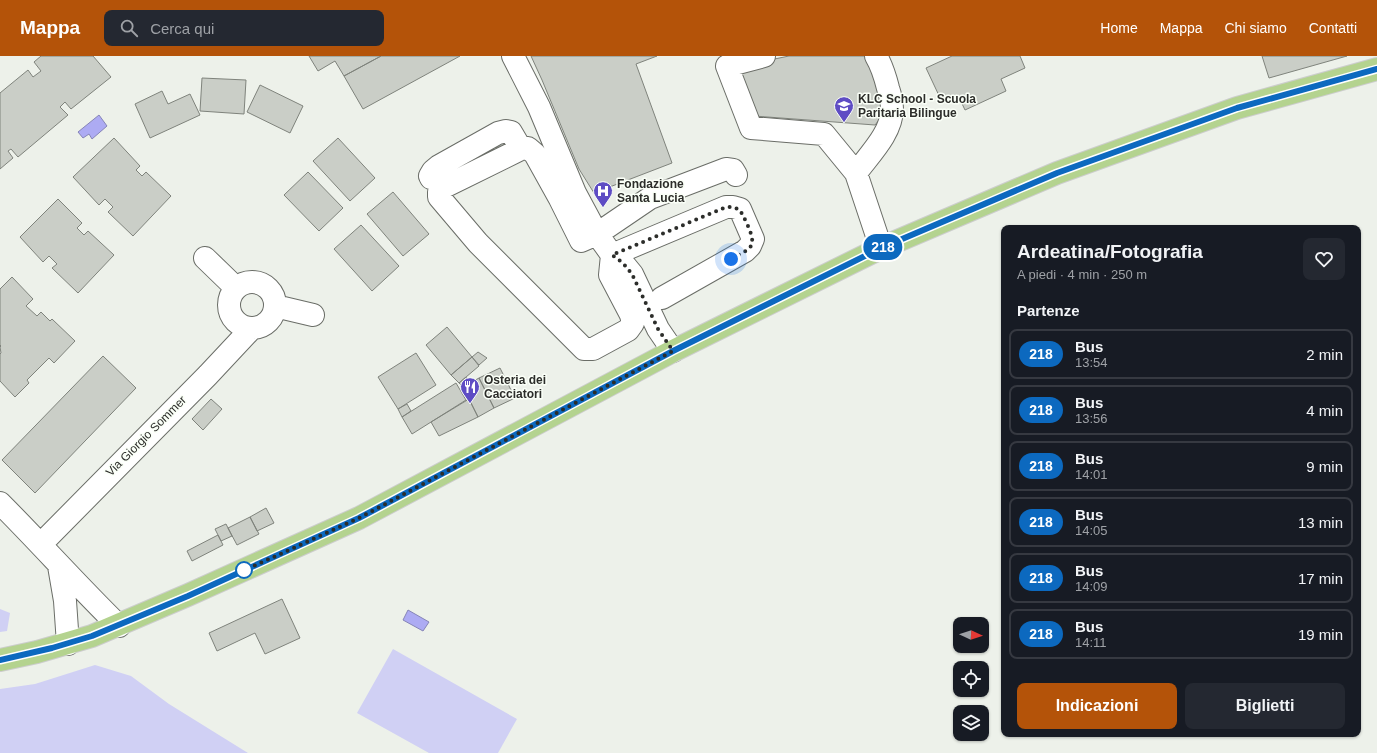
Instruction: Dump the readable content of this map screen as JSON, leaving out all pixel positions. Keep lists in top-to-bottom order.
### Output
{
  "streets": {
    "street": ["Via Giorgio Sommer"]
  },
  "places": {
    "school or university": ["KLC School - Scuola Paritaria Bilingue"],
    "hospital": ["Fondazione Santa Lucia"],
    "restaurant": ["Osteria dei Cacciatori"]
  },
  "lines": ["bus line 218"],
  "north": "right",
  "page": {
    "header": "Mappa",
    "search": "Cerca qui",
    "nav": [
      "Home",
      "Mappa",
      "Chi siamo",
      "Contatti"
    ],
    "on_map": "218",
    "heading": [
      ["Ardeatina/Fotografia", "A piedi · 4 min · 250 m"],
      "Partenze"
    ],
    "list": [
      {
        "mark": "218",
        "name": "Bus",
        "note": "13:54",
        "value": "2 min"
      },
      {
        "mark": "218",
        "name": "Bus",
        "note": "13:56",
        "value": "4 min"
      },
      {
        "mark": "218",
        "name": "Bus",
        "note": "14:01",
        "value": "9 min"
      },
      {
        "mark": "218",
        "name": "Bus",
        "note": "14:05",
        "value": "13 min"
      },
      {
        "mark": "218",
        "name": "Bus",
        "note": "14:09",
        "value": "17 min"
      },
      {
        "mark": "218",
        "name": "Bus",
        "note": "14:11",
        "value": "19 min"
      }
    ],
    "buttons": ["Indicazioni", "Biglietti"]
  }
}
